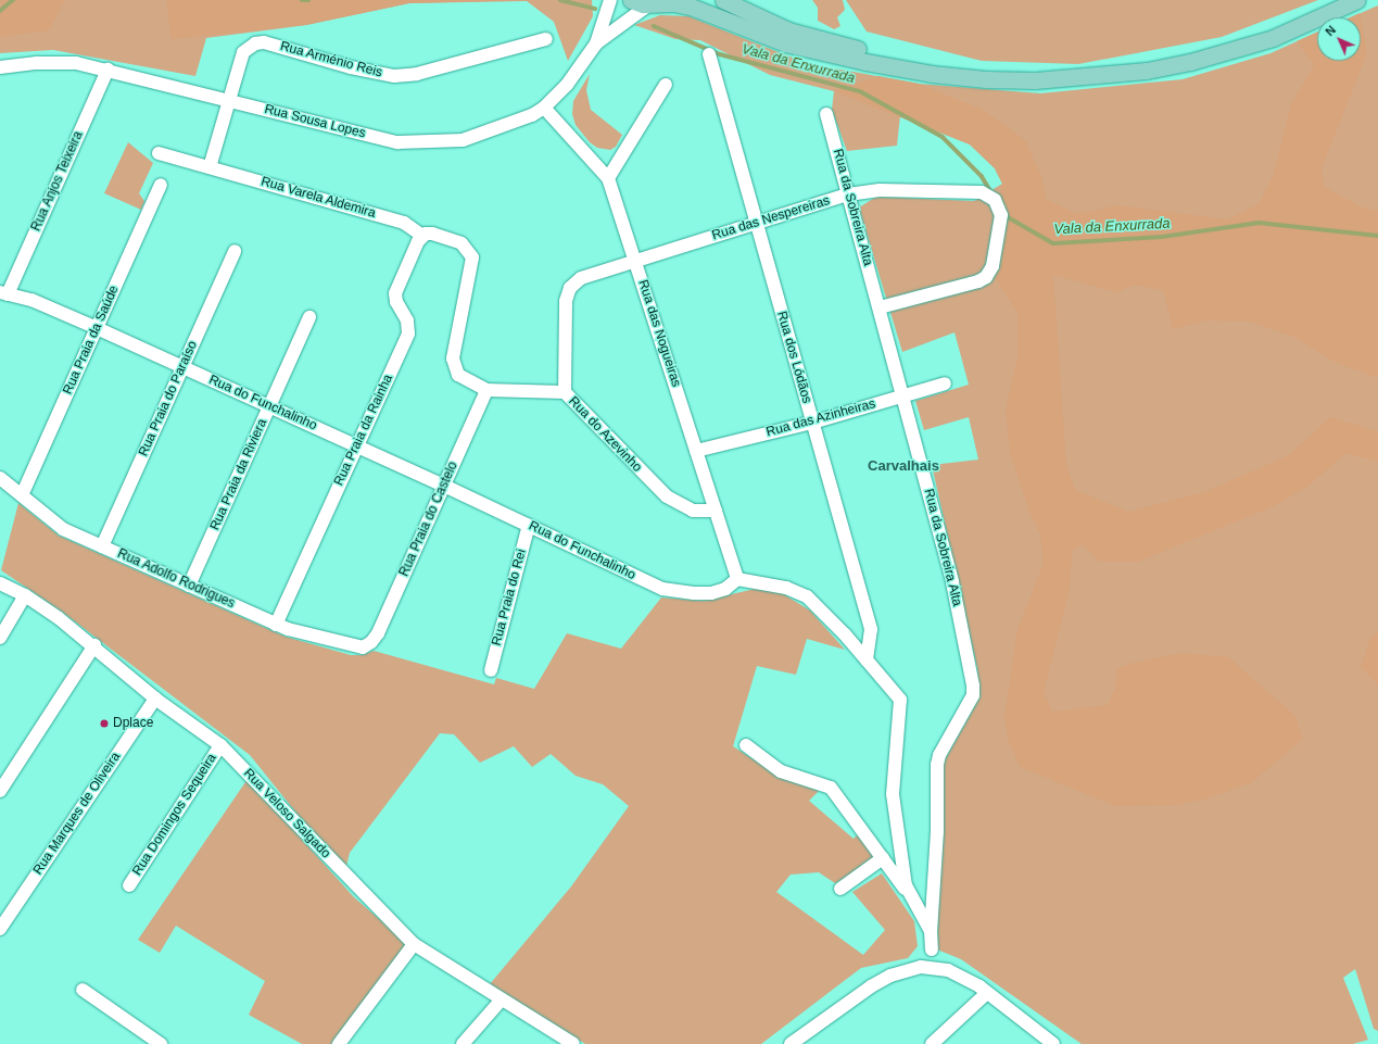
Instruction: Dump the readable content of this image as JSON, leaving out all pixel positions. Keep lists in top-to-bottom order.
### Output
{
  "streets": {
    "street": [
      "Rua Arménio Reis",
      "Rua Sousa Lopes",
      "Rua Anjos Teixeira",
      "Rua Varela Aldemira",
      "Rua da Sobreira Alta",
      "Rua das Nespereiras",
      "Rua das Nogueiras",
      "Rua Praia da Saúde",
      "Rua dos Lódãos",
      "Rua Praia do Paraíso",
      "Rua do Funchalinho",
      "Rua das Azinheiras",
      "Rua Praia da Rainha",
      "Rua do Azevinho",
      "Rua Praia da Riviera",
      "Rua Praia do Castelo",
      "Rua Adolfo Rodrigues",
      "Rua Praia do Rei",
      "Rua Marques de Oliveira",
      "Rua Veloso Salgado",
      "Rua Domingos Sequeira"
    ]
  },
  "crossings": [
    ["Rua Arménio Reis", "Rua Sousa Lopes"],
    ["Rua Sousa Lopes", "Rua Anjos Teixeira"],
    ["Rua Sousa Lopes", "Rua das Nogueiras"],
    ["Rua Anjos Teixeira", "Rua do Funchalinho"],
    ["Rua Varela Aldemira", "Rua Praia da Rainha"],
    ["Rua Varela Aldemira", "Rua do Azevinho"],
    ["Rua da Sobreira Alta", "Rua das Nespereiras"],
    ["Rua da Sobreira Alta", "Rua das Azinheiras"],
    ["Rua das Nespereiras", "Rua das Nogueiras"],
    ["Rua das Nespereiras", "Rua dos Lódãos"],
    ["Rua das Nespereiras", "Rua do Azevinho"],
    ["Rua das Nogueiras", "Rua do Funchalinho"],
    ["Rua das Nogueiras", "Rua das Azinheiras"],
    ["Rua das Nogueiras", "Rua do Azevinho"],
    ["Rua Praia da Saúde", "Rua do Funchalinho"],
    ["Rua Praia da Saúde", "Rua Adolfo Rodrigues"],
    ["Rua dos Lódãos", "Rua das Azinheiras"],
    ["Rua Praia do Paraíso", "Rua do Funchalinho"],
    ["Rua Praia do Paraíso", "Rua Adolfo Rodrigues"],
    ["Rua do Funchalinho", "Rua Praia da Rainha"],
    ["Rua do Funchalinho", "Rua Praia da Riviera"],
    ["Rua do Funchalinho", "Rua Praia do Castelo"],
    ["Rua do Funchalinho", "Rua Praia do Rei"],
    ["Rua Praia da Rainha", "Rua do Azevinho"],
    ["Rua Praia da Rainha", "Rua Adolfo Rodrigues"],
    ["Rua do Azevinho", "Rua Praia do Castelo"],
    ["Rua Praia da Riviera", "Rua Adolfo Rodrigues"],
    ["Rua Praia do Castelo", "Rua Adolfo Rodrigues"],
    ["Rua Marques de Oliveira", "Rua Veloso Salgado"],
    ["Rua Veloso Salgado", "Rua Domingos Sequeira"]
  ],
  "districts": ["Carvalhais"],
  "water": ["Vala da Enxurrada"],
  "places": ["Dplace"],
  "north": "top left"
}
